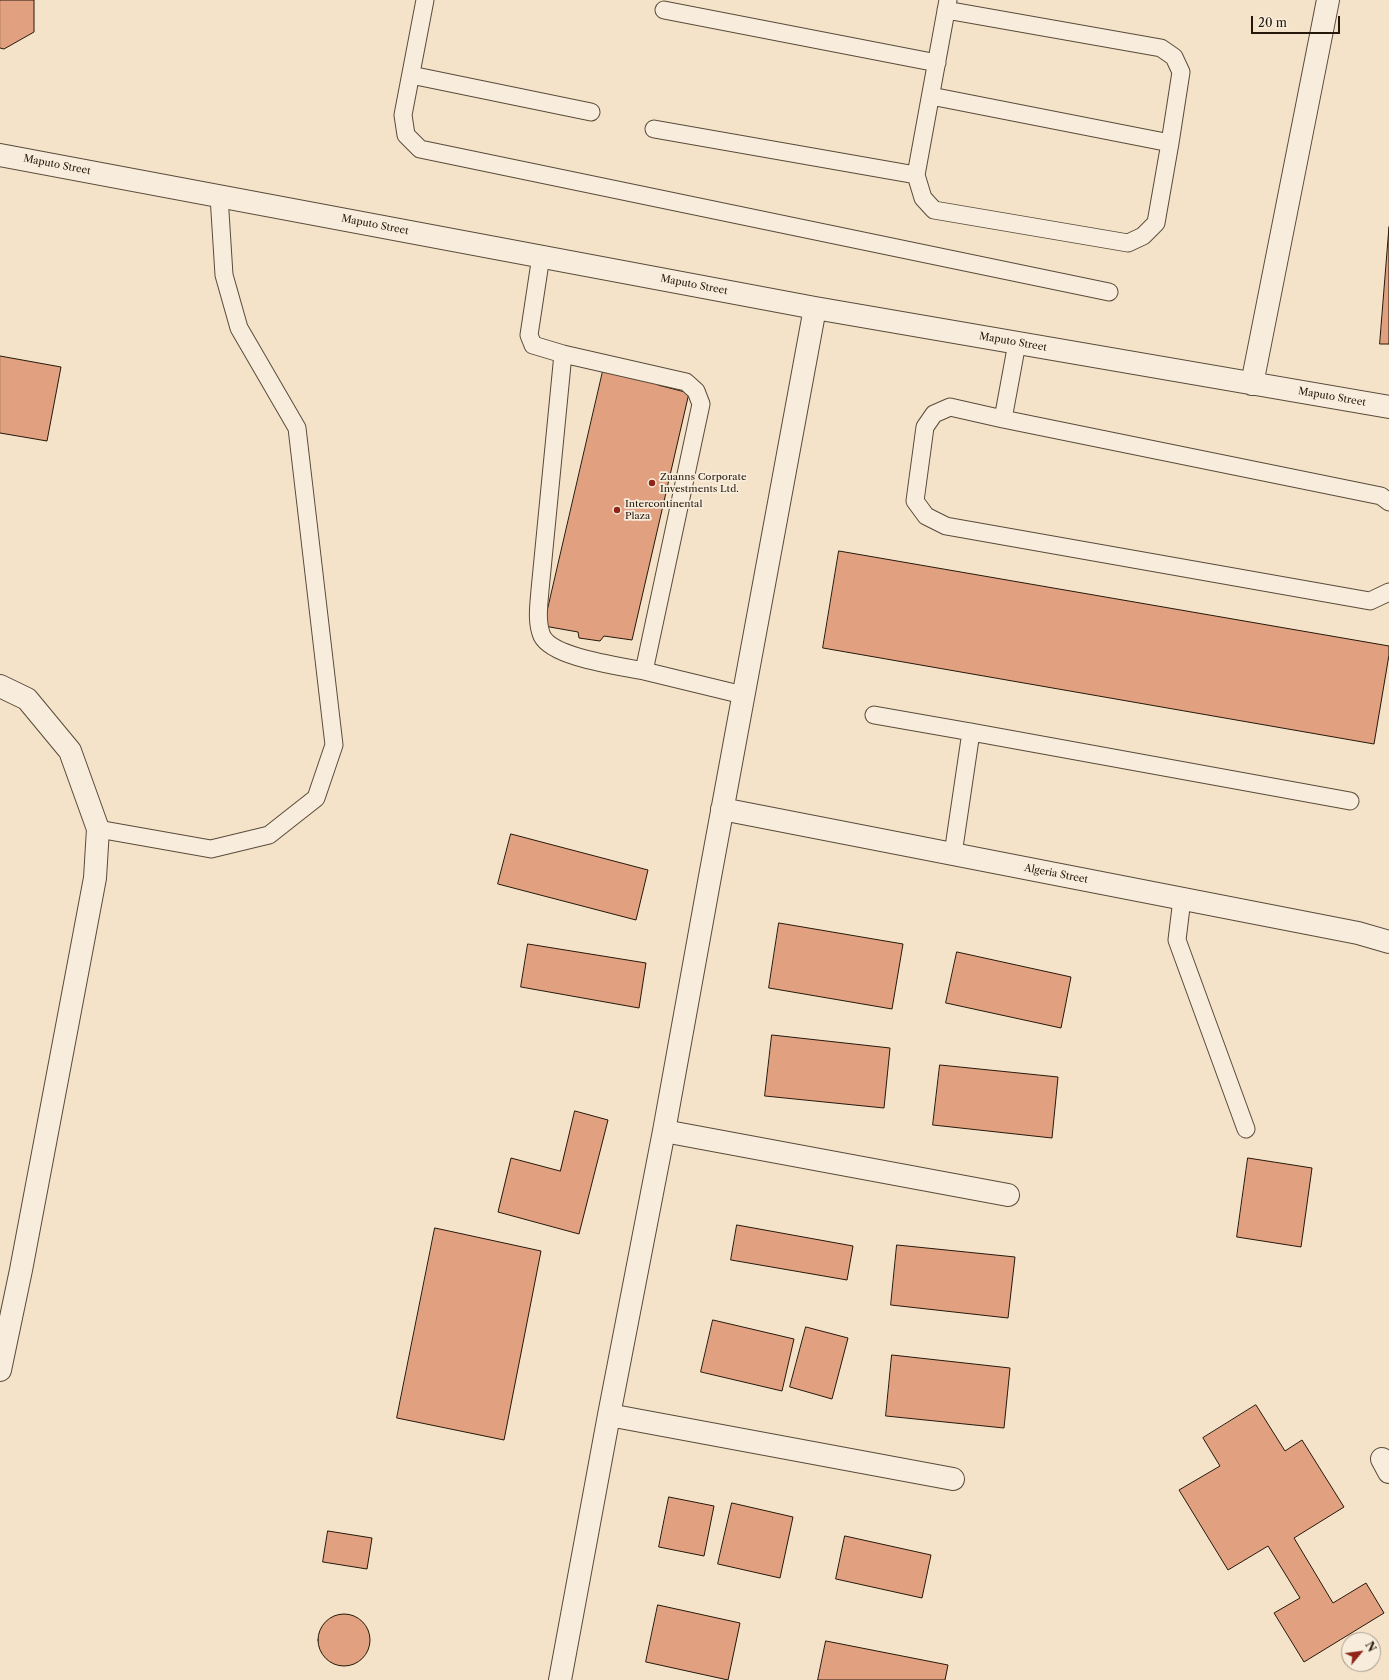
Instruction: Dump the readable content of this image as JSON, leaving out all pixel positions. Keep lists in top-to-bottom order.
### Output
{
  "streets": {
    "street": ["Maputo Street", "Algeria Street"]
  },
  "places": ["Zuanns Corporate Investments Ltd.", "Intercontinental Plaza"],
  "scale_bar": "20 m",
  "north": "top right"
}
